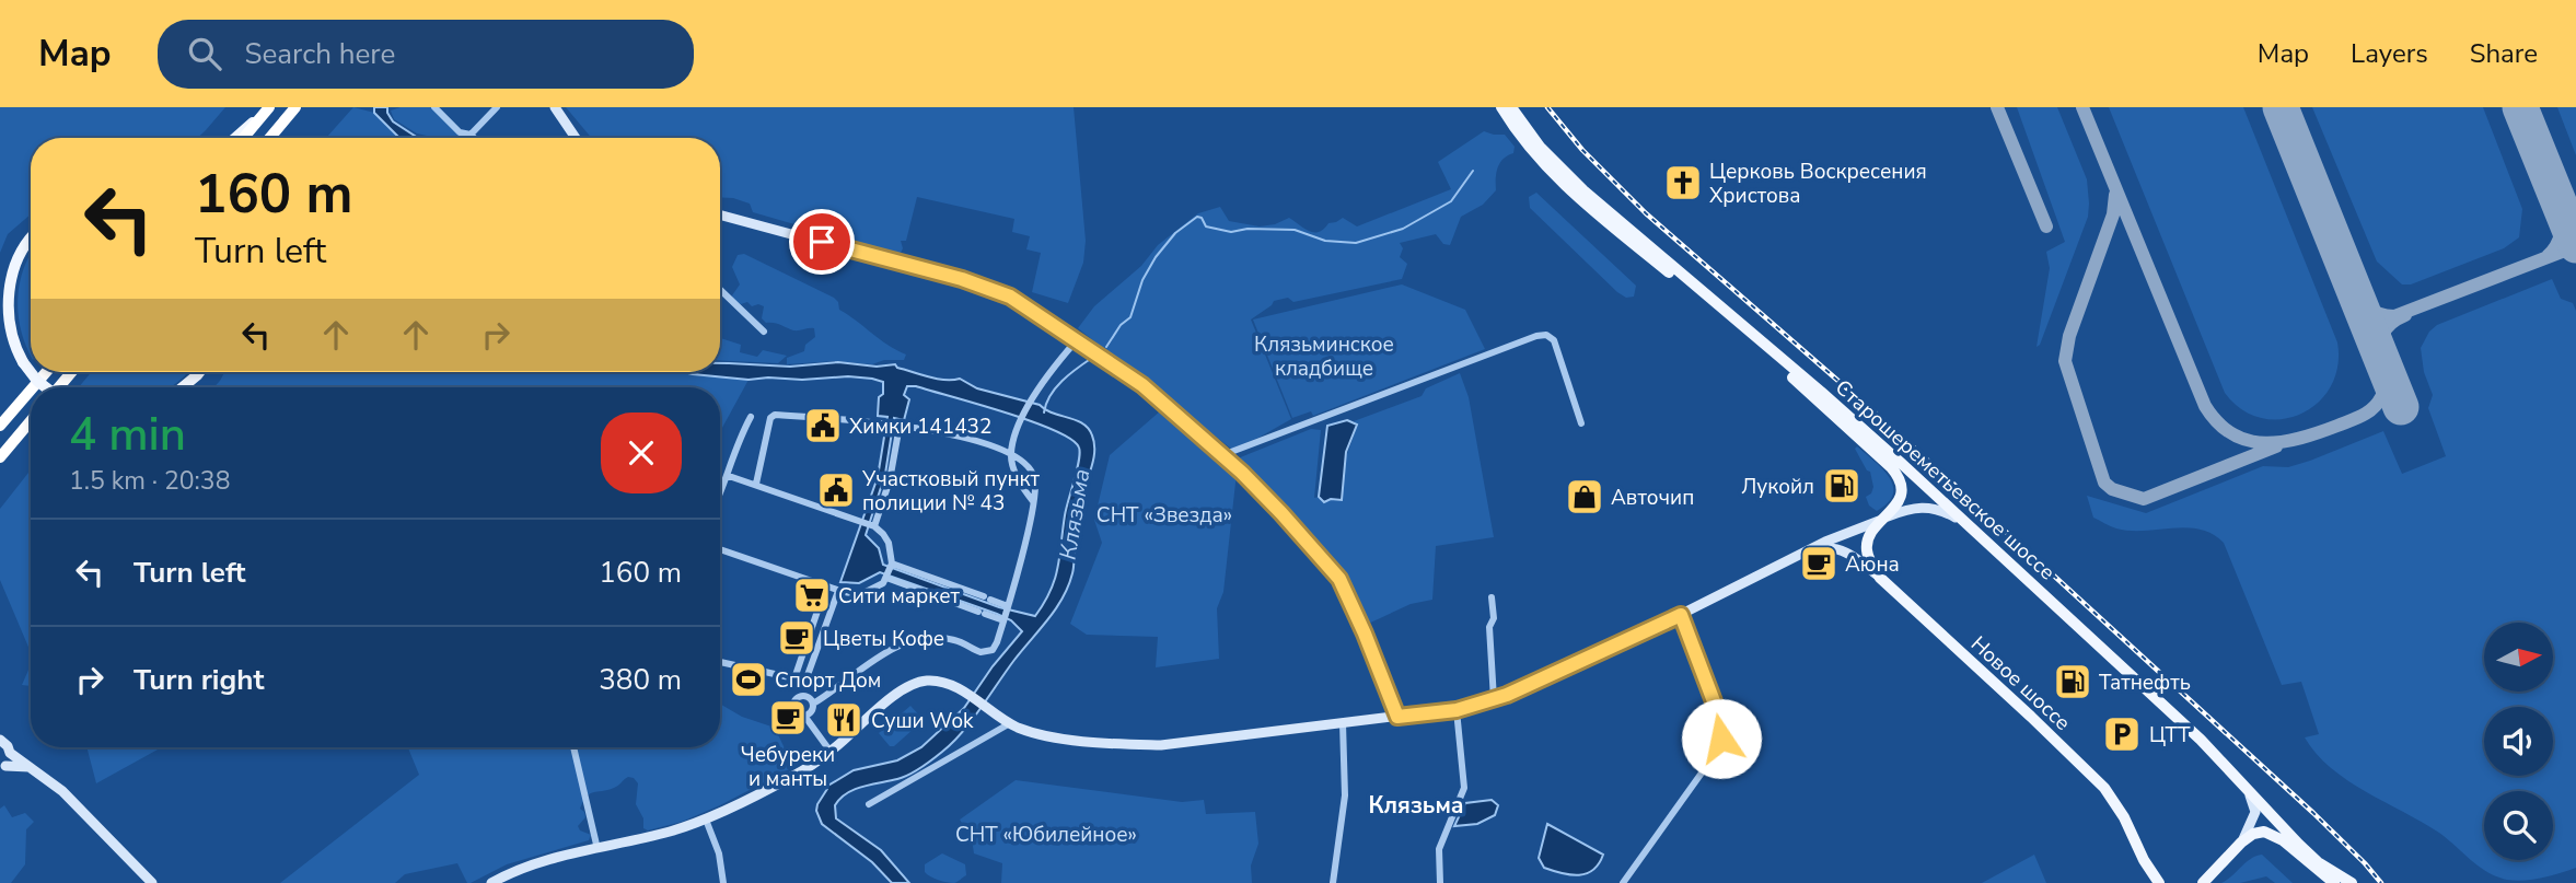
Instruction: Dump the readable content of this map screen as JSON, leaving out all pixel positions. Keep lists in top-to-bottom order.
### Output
{
  "streets": {
    "main road": ["Старошереметьевское шоссе", "Новое шоссе"]
  },
  "crossings": [
    ["Старошереметьевское шоссе", "Новое шоссе"]
  ],
  "districts": ["Клязьма"],
  "water": ["Клязьма"],
  "parks": ["Клязьминское кладбище", "СНТ «Звезда»", "СНТ «Юбилейное»"],
  "places": {
    "church": ["Церковь Воскресения Христова"],
    "public building": ["Химки 141432", "Участковый пункт полиции № 43"],
    "fuel station": ["Лукойл", "Татнефть"],
    "shop": ["Авточип"],
    "cafe": ["Аюна", "Цветы Кофе", "Чебуреки и манты"],
    "supermarket": ["Сити маркет"],
    "sports": ["Спорт Дом"],
    "restaurant": ["Суши Wok"],
    "parking": ["ЦТТ"]
  },
  "north": "right",
  "page": {
    "header": "Map",
    "search": "Search here",
    "nav": ["Map", "Layers", "Share"],
    "turn": ["160 m", "Turn left"],
    "heading": ["4 min", "1.5 km · 20:38"],
    "list": [
      {
        "name": "Turn left",
        "value": "160 m"
      },
      {
        "name": "Turn right",
        "value": "380 m"
      }
    ]
  }
}
